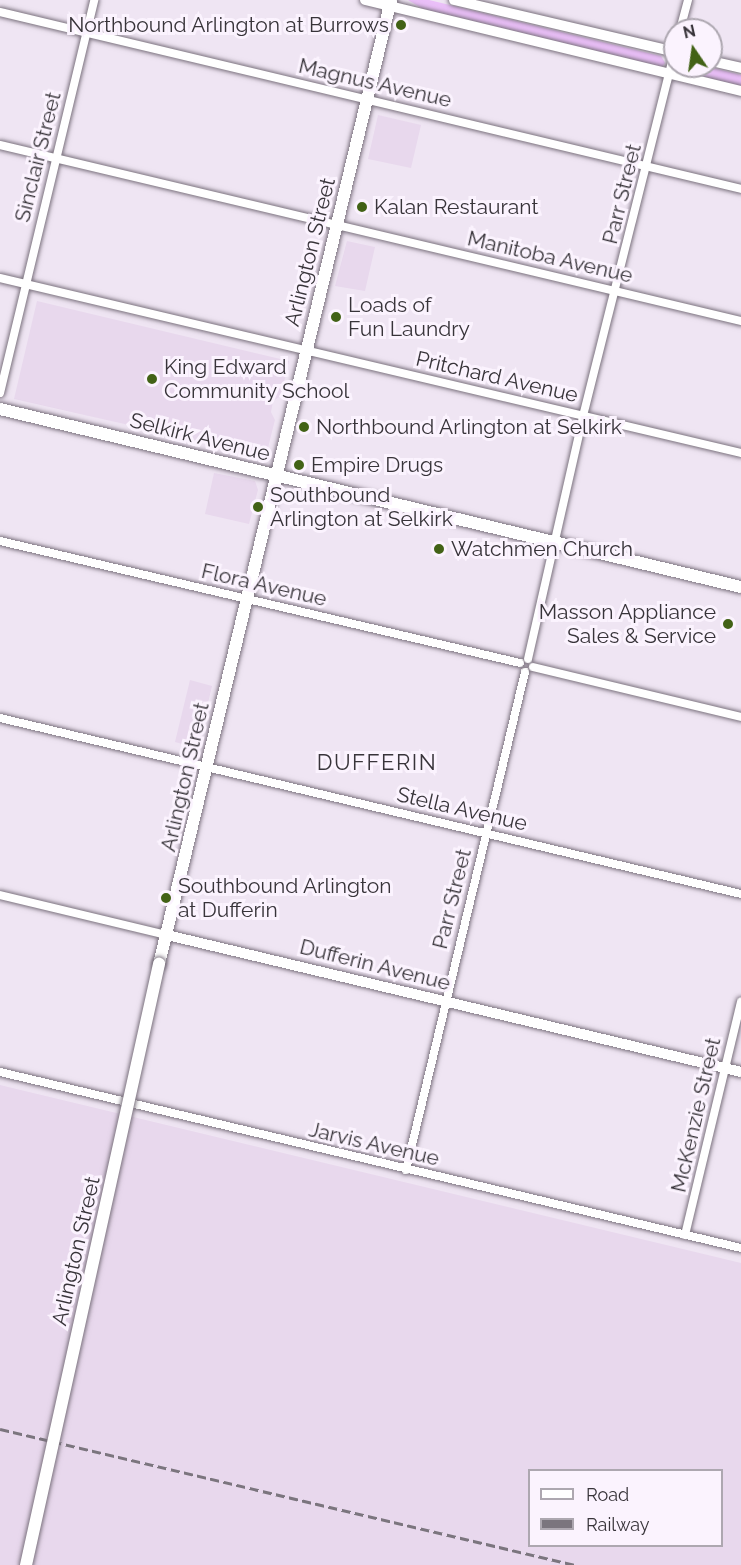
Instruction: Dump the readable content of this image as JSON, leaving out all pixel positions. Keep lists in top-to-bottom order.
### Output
{
  "streets": {
    "main road": ["Arlington Street", "Selkirk Avenue"],
    "street": [
      "Magnus Avenue",
      "Sinclair Street",
      "Parr Street",
      "Manitoba Avenue",
      "Pritchard Avenue",
      "Flora Avenue",
      "Stella Avenue",
      "Dufferin Avenue",
      "McKenzie Street",
      "Jarvis Avenue"
    ]
  },
  "crossings": [
    ["Magnus Avenue", "Sinclair Street"],
    ["Magnus Avenue", "Parr Street"],
    ["Magnus Avenue", "Arlington Street"],
    ["Sinclair Street", "Manitoba Avenue"],
    ["Sinclair Street", "Pritchard Avenue"],
    ["Parr Street", "Manitoba Avenue"],
    ["Parr Street", "Pritchard Avenue"],
    ["Parr Street", "Selkirk Avenue"],
    ["Parr Street", "Flora Avenue"],
    ["Parr Street", "Stella Avenue"],
    ["Parr Street", "Dufferin Avenue"],
    ["Parr Street", "Jarvis Avenue"],
    ["Arlington Street", "Manitoba Avenue"],
    ["Arlington Street", "Pritchard Avenue"],
    ["Arlington Street", "Selkirk Avenue"],
    ["Arlington Street", "Flora Avenue"],
    ["Arlington Street", "Stella Avenue"],
    ["Arlington Street", "Dufferin Avenue"],
    ["Dufferin Avenue", "McKenzie Street"],
    ["McKenzie Street", "Jarvis Avenue"]
  ],
  "districts": ["DUFFERIN"],
  "places": [
    "Northbound Arlington at Burrows",
    "Kalan Restaurant",
    "Loads of Fun Laundry",
    "King Edward Community School",
    "Northbound Arlington at Selkirk",
    "Empire Drugs",
    "Southbound Arlington at Selkirk",
    "Watchmen Church",
    "Masson Appliance Sales & Service",
    "Southbound Arlington at Dufferin"
  ],
  "legend": ["Road", "Railway"],
  "north": "top"
}
